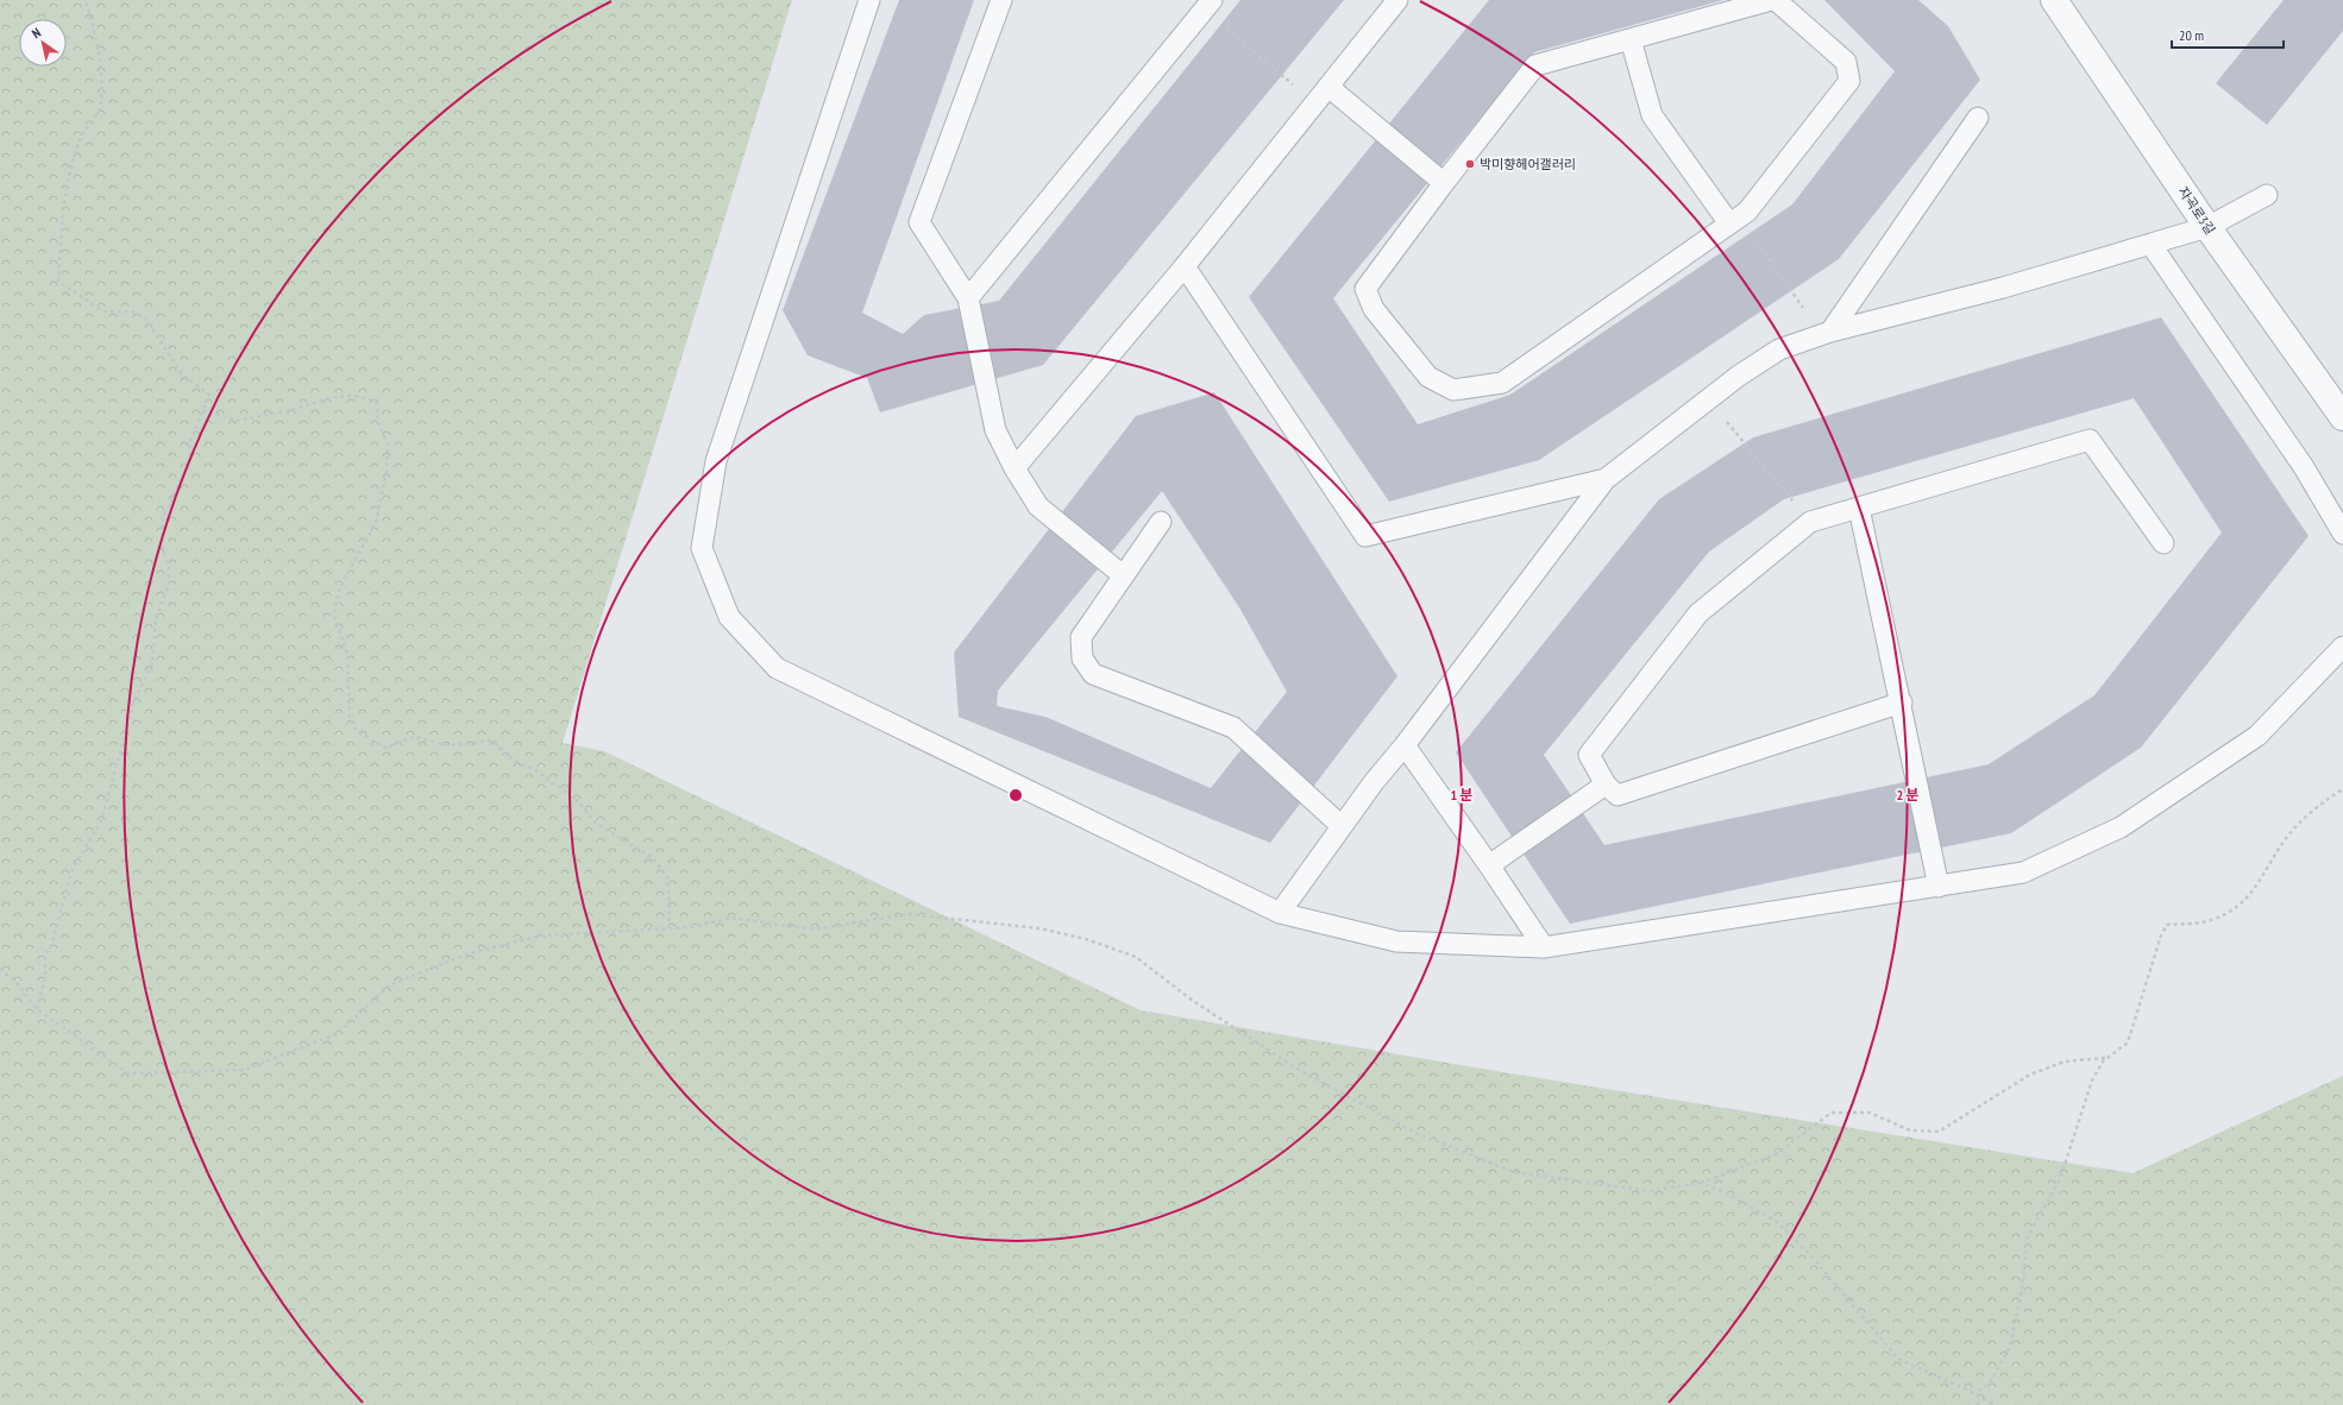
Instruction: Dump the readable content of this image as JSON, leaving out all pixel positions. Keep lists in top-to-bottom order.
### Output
{
  "streets": {
    "street": ["자곡로3길"]
  },
  "places": ["박미향헤어갤러리"],
  "scale_bar": "20 m",
  "north": "top left",
  "rings": ["1 분", "2 분"]
}
